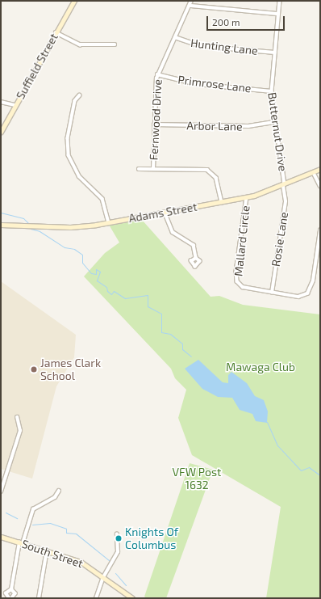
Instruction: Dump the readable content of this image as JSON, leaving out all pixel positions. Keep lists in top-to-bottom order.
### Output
{
  "streets": {
    "street": [
      "Hunting Lane",
      "Suffield Street",
      "Primrose Lane",
      "Fernwood Drive",
      "Arbor Lane",
      "Butternut Drive",
      "Adams Street",
      "Rosie Lane",
      "Mallard Circle",
      "South Street"
    ]
  },
  "crossings": [
    ["Hunting Lane", "Fernwood Drive"],
    ["Hunting Lane", "Butternut Drive"],
    ["Primrose Lane", "Fernwood Drive"],
    ["Primrose Lane", "Butternut Drive"],
    ["Fernwood Drive", "Arbor Lane"],
    ["Arbor Lane", "Butternut Drive"],
    ["Butternut Drive", "Adams Street"],
    ["Butternut Drive", "Rosie Lane"],
    ["Adams Street", "Rosie Lane"],
    ["Adams Street", "Mallard Circle"],
    ["Rosie Lane", "Mallard Circle"]
  ],
  "parks": ["Mawaga Club", "VFW Post 1632"],
  "places": ["James Clark School", "Knights Of Columbus"],
  "scale_bar": "200 m"
}
